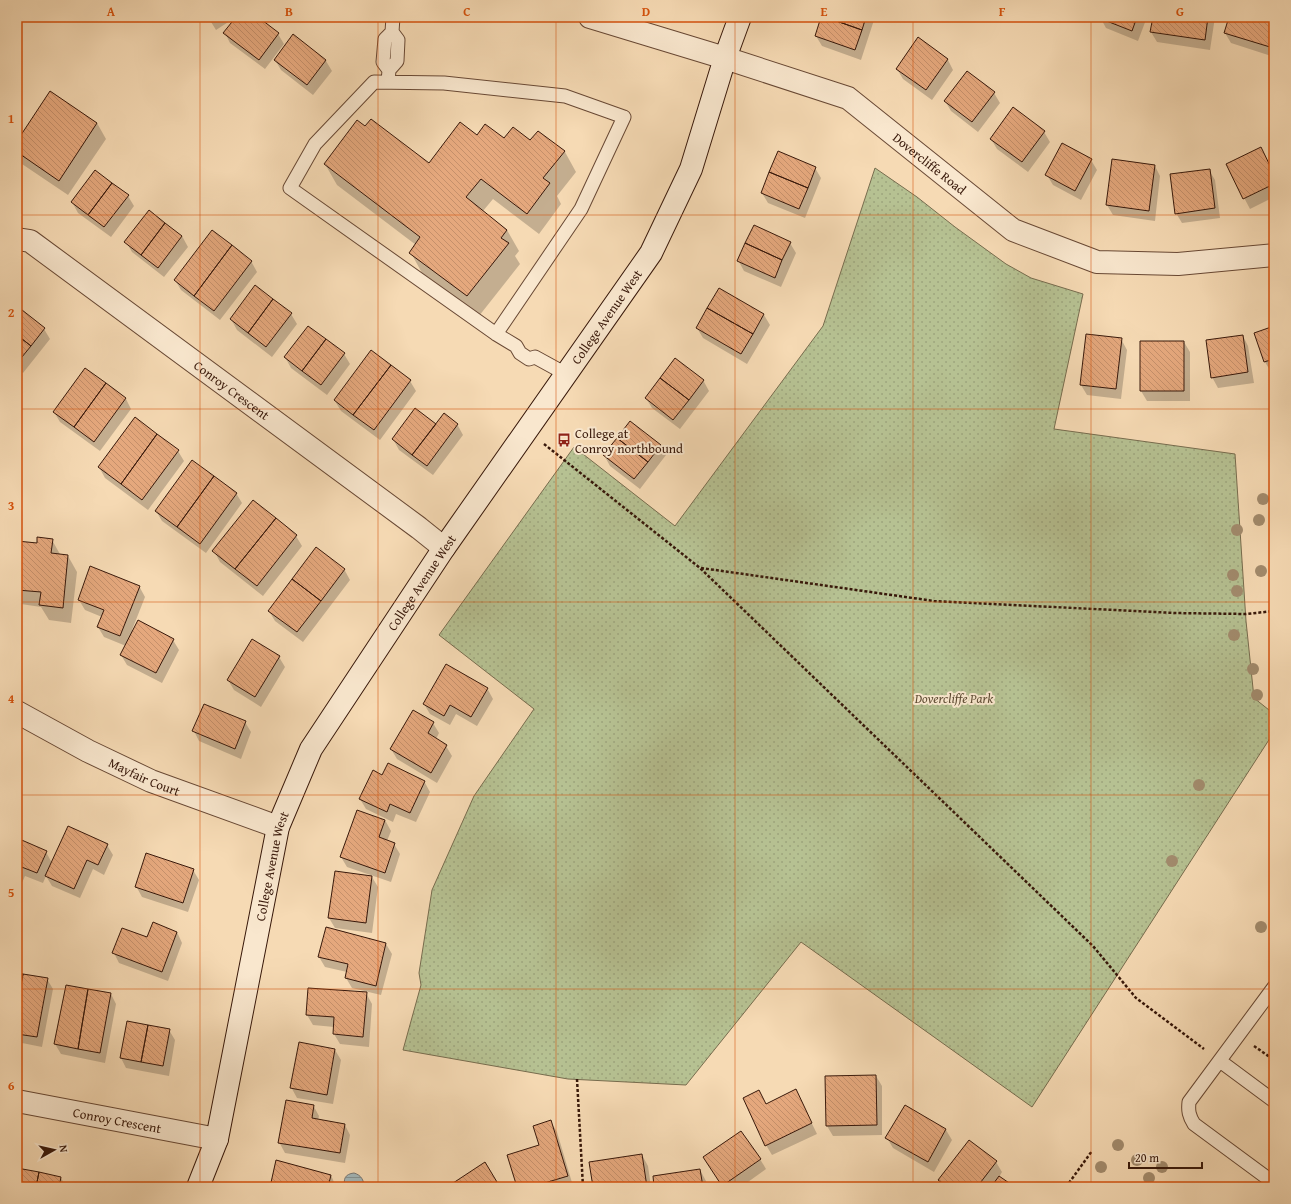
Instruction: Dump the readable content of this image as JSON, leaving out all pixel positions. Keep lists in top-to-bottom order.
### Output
{
  "streets": {
    "street": [
      "Dovercliffe Road",
      "College Avenue West",
      "Conroy Crescent",
      "Mayfair Court"
    ]
  },
  "crossings": [
    ["Dovercliffe Road", "College Avenue West"],
    ["College Avenue West", "Conroy Crescent"],
    ["College Avenue West", "Mayfair Court"]
  ],
  "parks": ["Dovercliffe Park"],
  "places": {
    "bus stop": ["College at Conroy northbound"]
  },
  "scale_bar": "20 m",
  "north": "right",
  "grid": {
    "columns": [
      "A",
      "B",
      "C",
      "D",
      "E",
      "F",
      "G"
    ],
    "rows": [
      "1",
      "2",
      "3",
      "4",
      "5",
      "6"
    ]
  }
}
